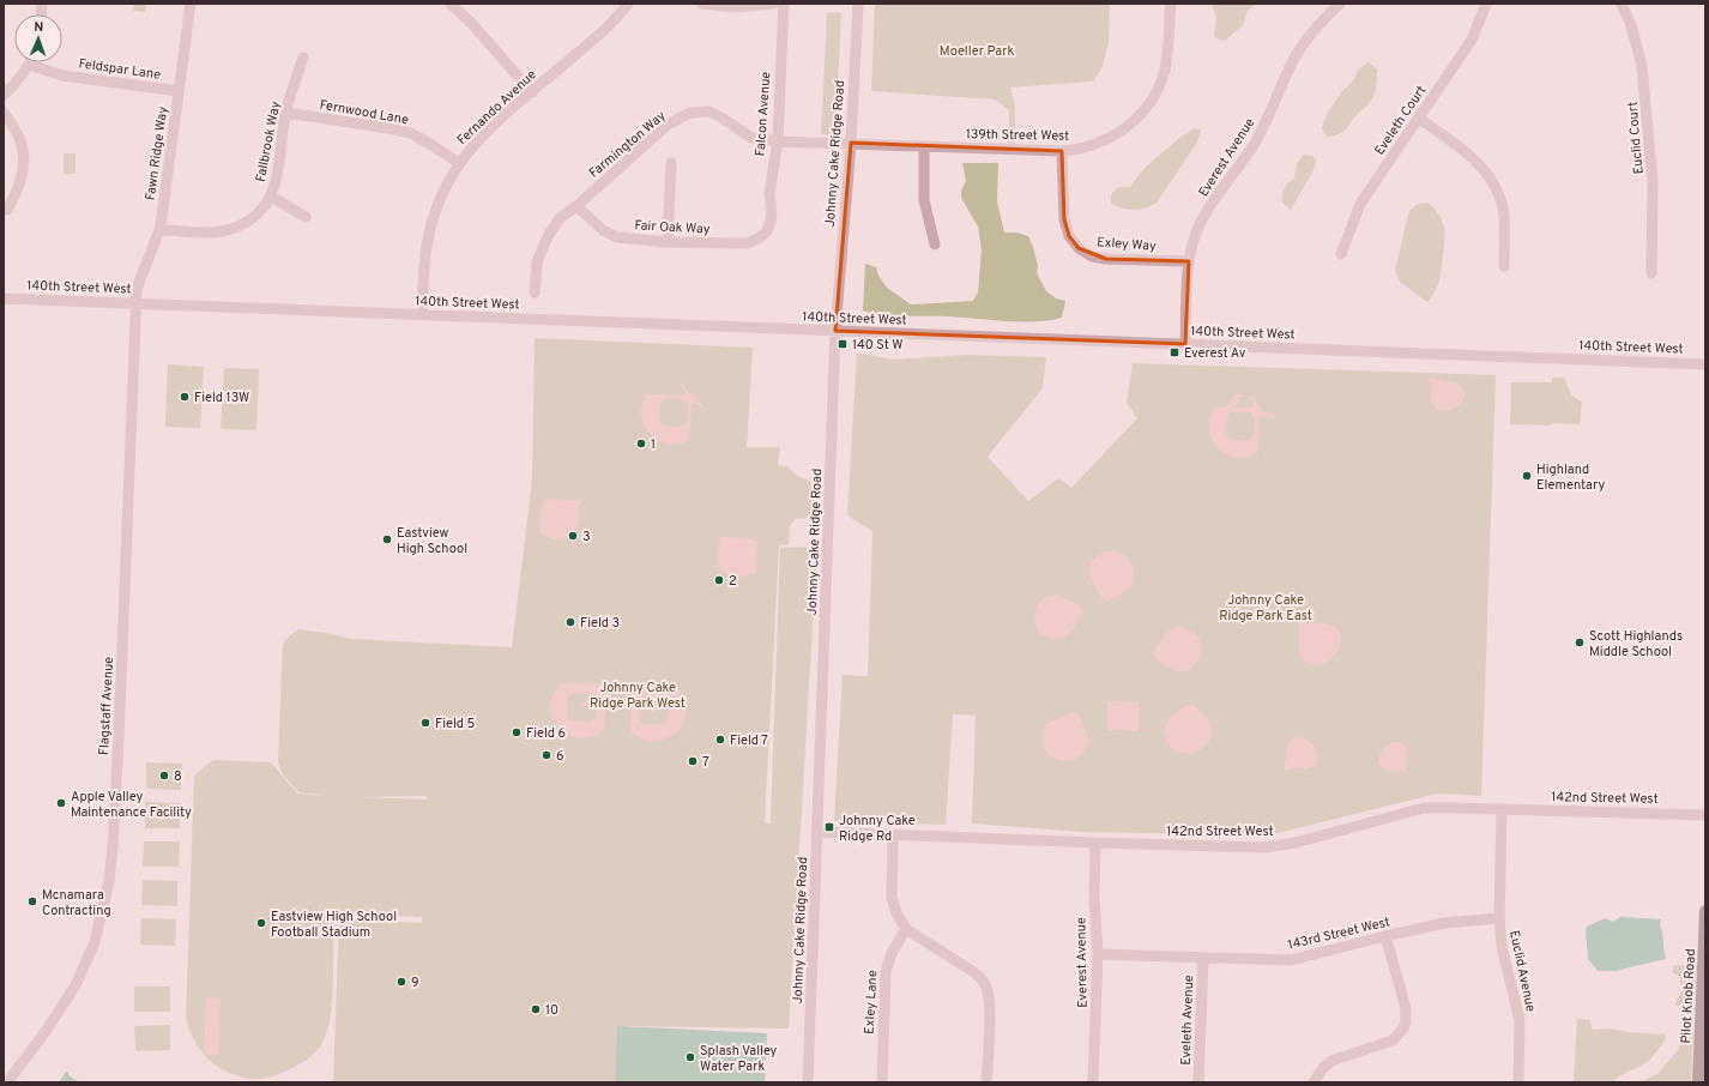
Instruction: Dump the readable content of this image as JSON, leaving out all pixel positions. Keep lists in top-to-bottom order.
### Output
{
  "streets": {
    "main road": ["Pilot Knob Road"],
    "street": [
      "Feldspar Lane",
      "Fernando Avenue",
      "Fernwood Lane",
      "Falcon Avenue",
      "Eveleth Court",
      "139th Street West",
      "Euclid Court",
      "Fallbrook Way",
      "Farmington Way",
      "Fawn Ridge Way",
      "Johnny Cake Ridge Road",
      "Everest Avenue",
      "Fair Oak Way",
      "Exley Way",
      "140th Street West",
      "Flagstaff Avenue",
      "142nd Street West",
      "143rd Street West",
      "Euclid Avenue",
      "Exley Lane",
      "Eveleth Avenue"
    ]
  },
  "crossings": [
    ["Feldspar Lane", "Fawn Ridge Way"],
    ["Fernando Avenue", "Fernwood Lane"],
    ["Fernando Avenue", "140th Street West"],
    ["Fernwood Lane", "Fallbrook Way"],
    ["Falcon Avenue", "Farmington Way"],
    ["Falcon Avenue", "Fair Oak Way"],
    ["139th Street West", "Farmington Way"],
    ["139th Street West", "Johnny Cake Ridge Road"],
    ["139th Street West", "Exley Way"],
    ["Fallbrook Way", "Fawn Ridge Way"],
    ["Farmington Way", "Johnny Cake Ridge Road"],
    ["Farmington Way", "Fair Oak Way"],
    ["Fawn Ridge Way", "140th Street West"],
    ["Fawn Ridge Way", "Flagstaff Avenue"],
    ["Johnny Cake Ridge Road", "140th Street West"],
    ["Johnny Cake Ridge Road", "142nd Street West"],
    ["Everest Avenue", "Exley Way"],
    ["Everest Avenue", "140th Street West"],
    ["Everest Avenue", "142nd Street West"],
    ["Everest Avenue", "143rd Street West"],
    ["140th Street West", "Flagstaff Avenue"],
    ["142nd Street West", "Euclid Avenue"],
    ["143rd Street West", "Euclid Avenue"],
    ["143rd Street West", "Eveleth Avenue"]
  ],
  "parks": ["Moeller Park", "Johnny Cake Ridge Park East", "Johnny Cake Ridge Park West"],
  "places": {
    "transit": ["140 St W", "Everest Av", "Johnny Cake Ridge Rd"],
    "other": [
      "Field 13W",
      "1",
      "Highland Elementary",
      "3",
      "Eastview High School",
      "2",
      "Field 3",
      "Scott Highlands Middle School",
      "Field 5",
      "Field 6",
      "Field 7",
      "6",
      "7",
      "8",
      "Apple Valley Maintenance Facility",
      "Mcnamara Contracting",
      "Eastview High School Football Stadium",
      "9",
      "10",
      "Splash Valley Water Park"
    ]
  },
  "north": "top"
}
